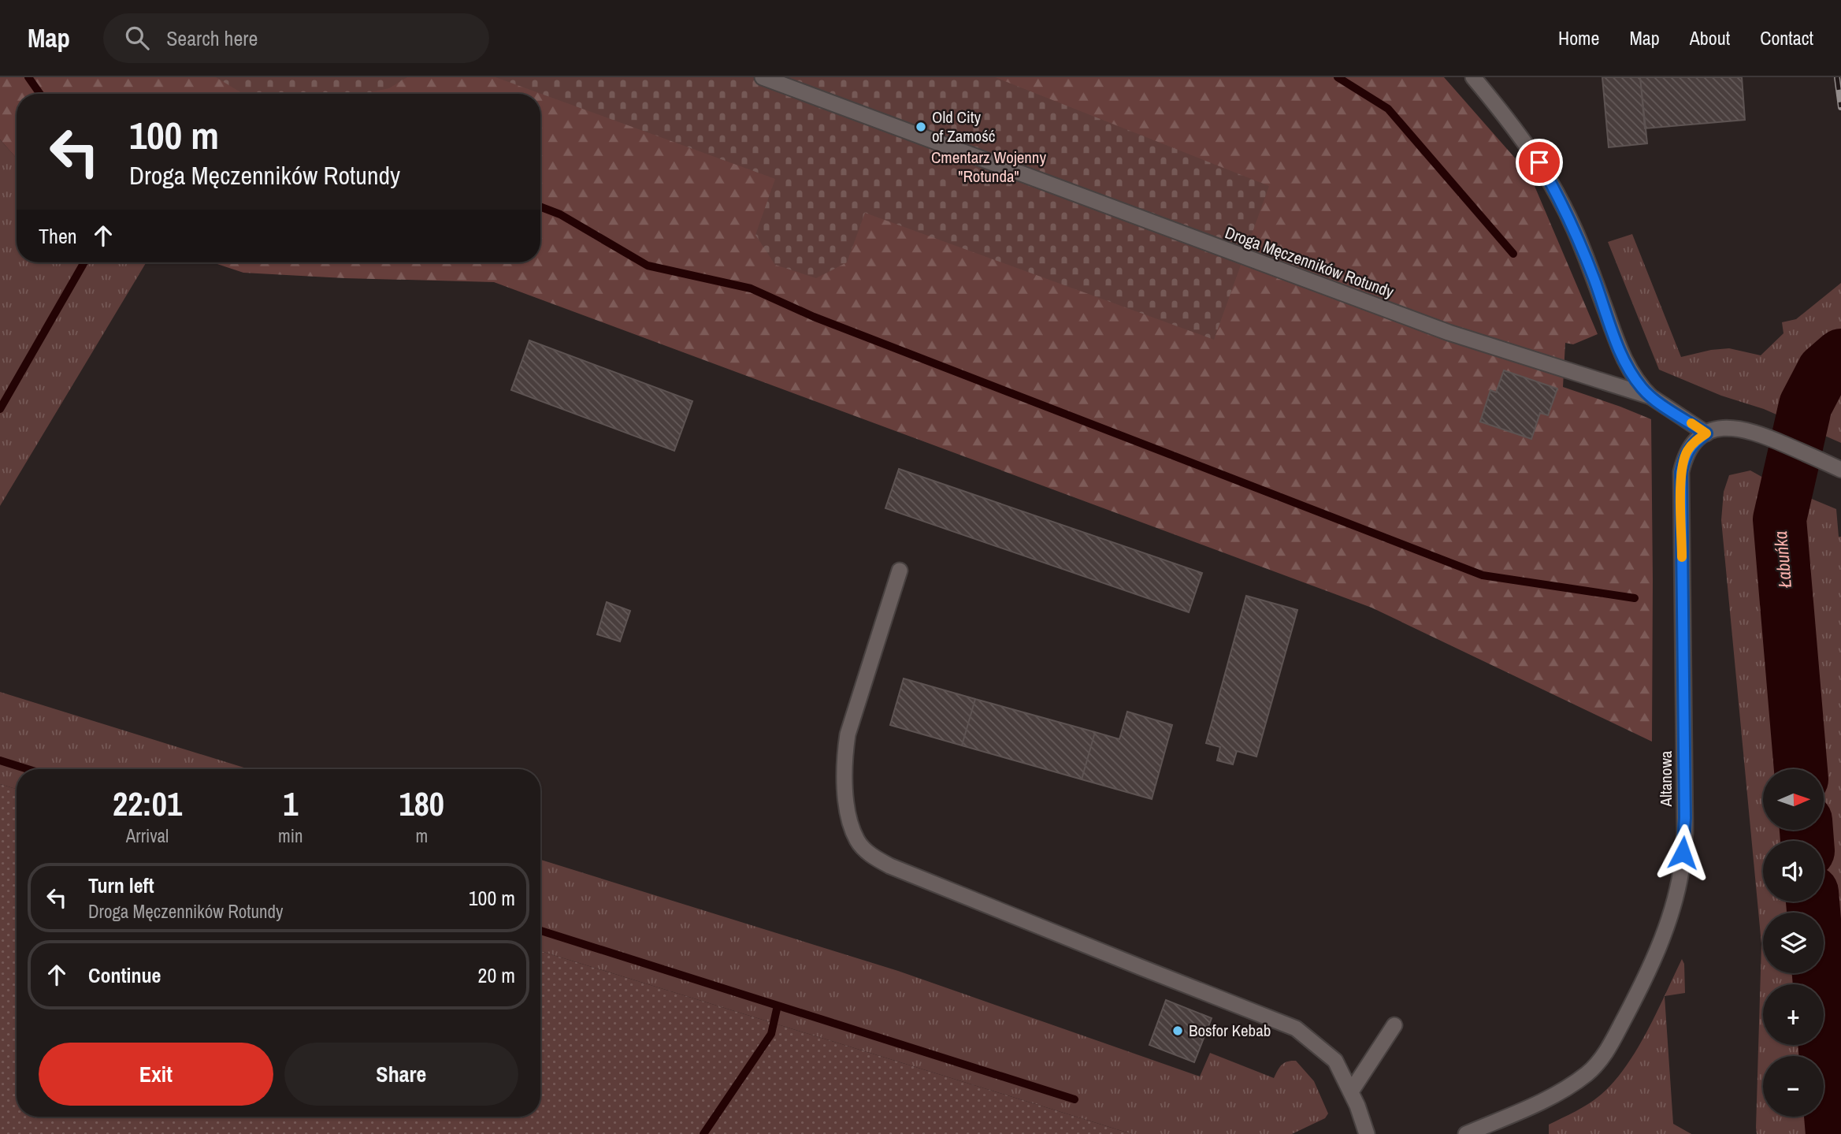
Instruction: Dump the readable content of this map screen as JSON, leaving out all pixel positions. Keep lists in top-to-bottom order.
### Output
{
  "streets": {
    "street": ["Droga Męczenników Rotundy", "Altanowa"]
  },
  "crossings": [
    ["Droga Męczenników Rotundy", "Altanowa"]
  ],
  "water": ["Łabuńka"],
  "parks": ["Cmentarz Wojenny \"Rotunda\""],
  "places": ["Old City of Zamość", "Bosfor Kebab"],
  "north": "right",
  "page": {
    "header": "Map",
    "search": "Search here",
    "nav": [
      "Home",
      "Map",
      "About",
      "Contact"
    ],
    "turn": ["100 m", "Droga Męczenników Rotundy"],
    "then": "Then",
    "map_buttons": ["+", "−"],
    "eta": [
      "22:01",
      "Arrival",
      "1",
      "min",
      "180",
      "m"
    ],
    "list": [
      {
        "name": "Turn left",
        "note": "Droga Męczenników Rotundy",
        "value": "100 m"
      },
      {
        "name": "Continue",
        "value": "20 m"
      }
    ],
    "buttons": ["Exit", "Share"]
  }
}
